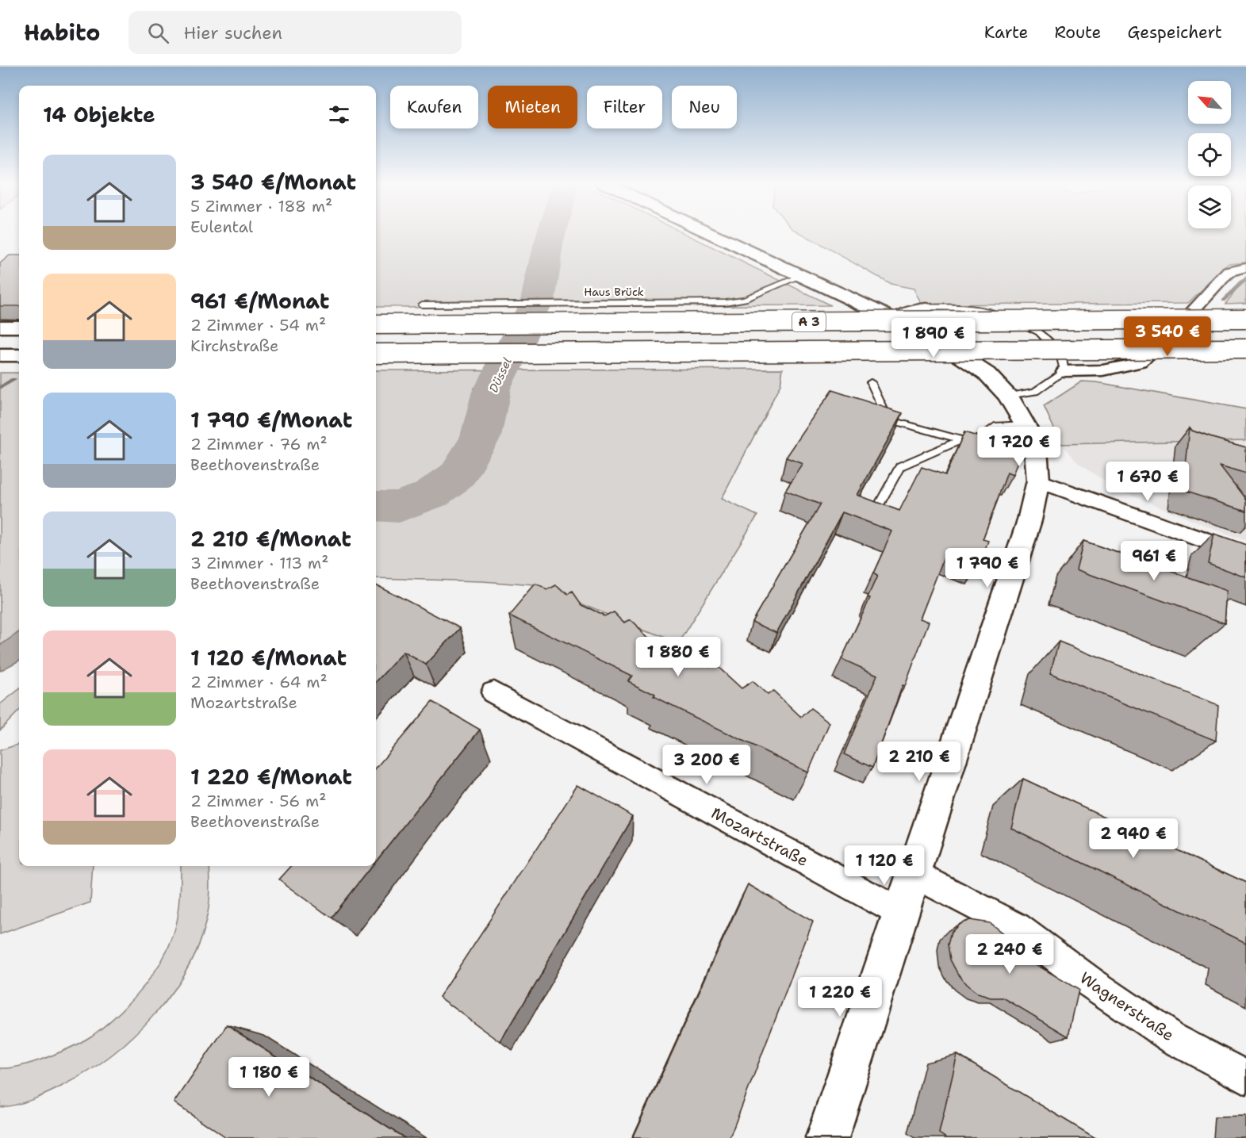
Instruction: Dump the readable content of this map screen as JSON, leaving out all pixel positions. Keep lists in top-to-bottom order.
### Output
{
  "streets": {
    "main road": ["A 3"],
    "street": ["Mozartstraße", "Wagnerstraße"],
    "lane": ["Haus Brück"]
  },
  "water": ["Düssel"],
  "north": "top left",
  "page": {
    "header": "Habito",
    "search": "Hier suchen",
    "nav": ["Karte", "Route", "Gespeichert"],
    "chip": [
      "Kaufen",
      "Mieten",
      "Filter",
      "Neu"
    ],
    "heading": "14 Objekte",
    "list": [
      {
        "name": "3 540 €/Monat",
        "note": "5 Zimmer · 188 m² · Eulental"
      },
      {
        "name": "961 €/Monat",
        "note": "2 Zimmer · 54 m² · Kirchstraße"
      },
      {
        "name": "1 790 €/Monat",
        "note": "2 Zimmer · 76 m² · Beethovenstraße"
      },
      {
        "name": "2 210 €/Monat",
        "note": "3 Zimmer · 113 m² · Beethovenstraße"
      },
      {
        "name": "1 120 €/Monat",
        "note": "2 Zimmer · 64 m² · Mozartstraße"
      },
      {
        "name": "1 220 €/Monat",
        "note": "2 Zimmer · 56 m² · Beethovenstraße"
      }
    ],
    "price": [
      "3 540 €",
      "1 890 €",
      "1 720 €",
      "1 670 €",
      "961 €",
      "1 790 €",
      "1 880 €",
      "2 210 €",
      "3 200 €",
      "2 940 €",
      "1 120 €",
      "2 240 €",
      "1 220 €",
      "1 180 €"
    ]
  }
}
